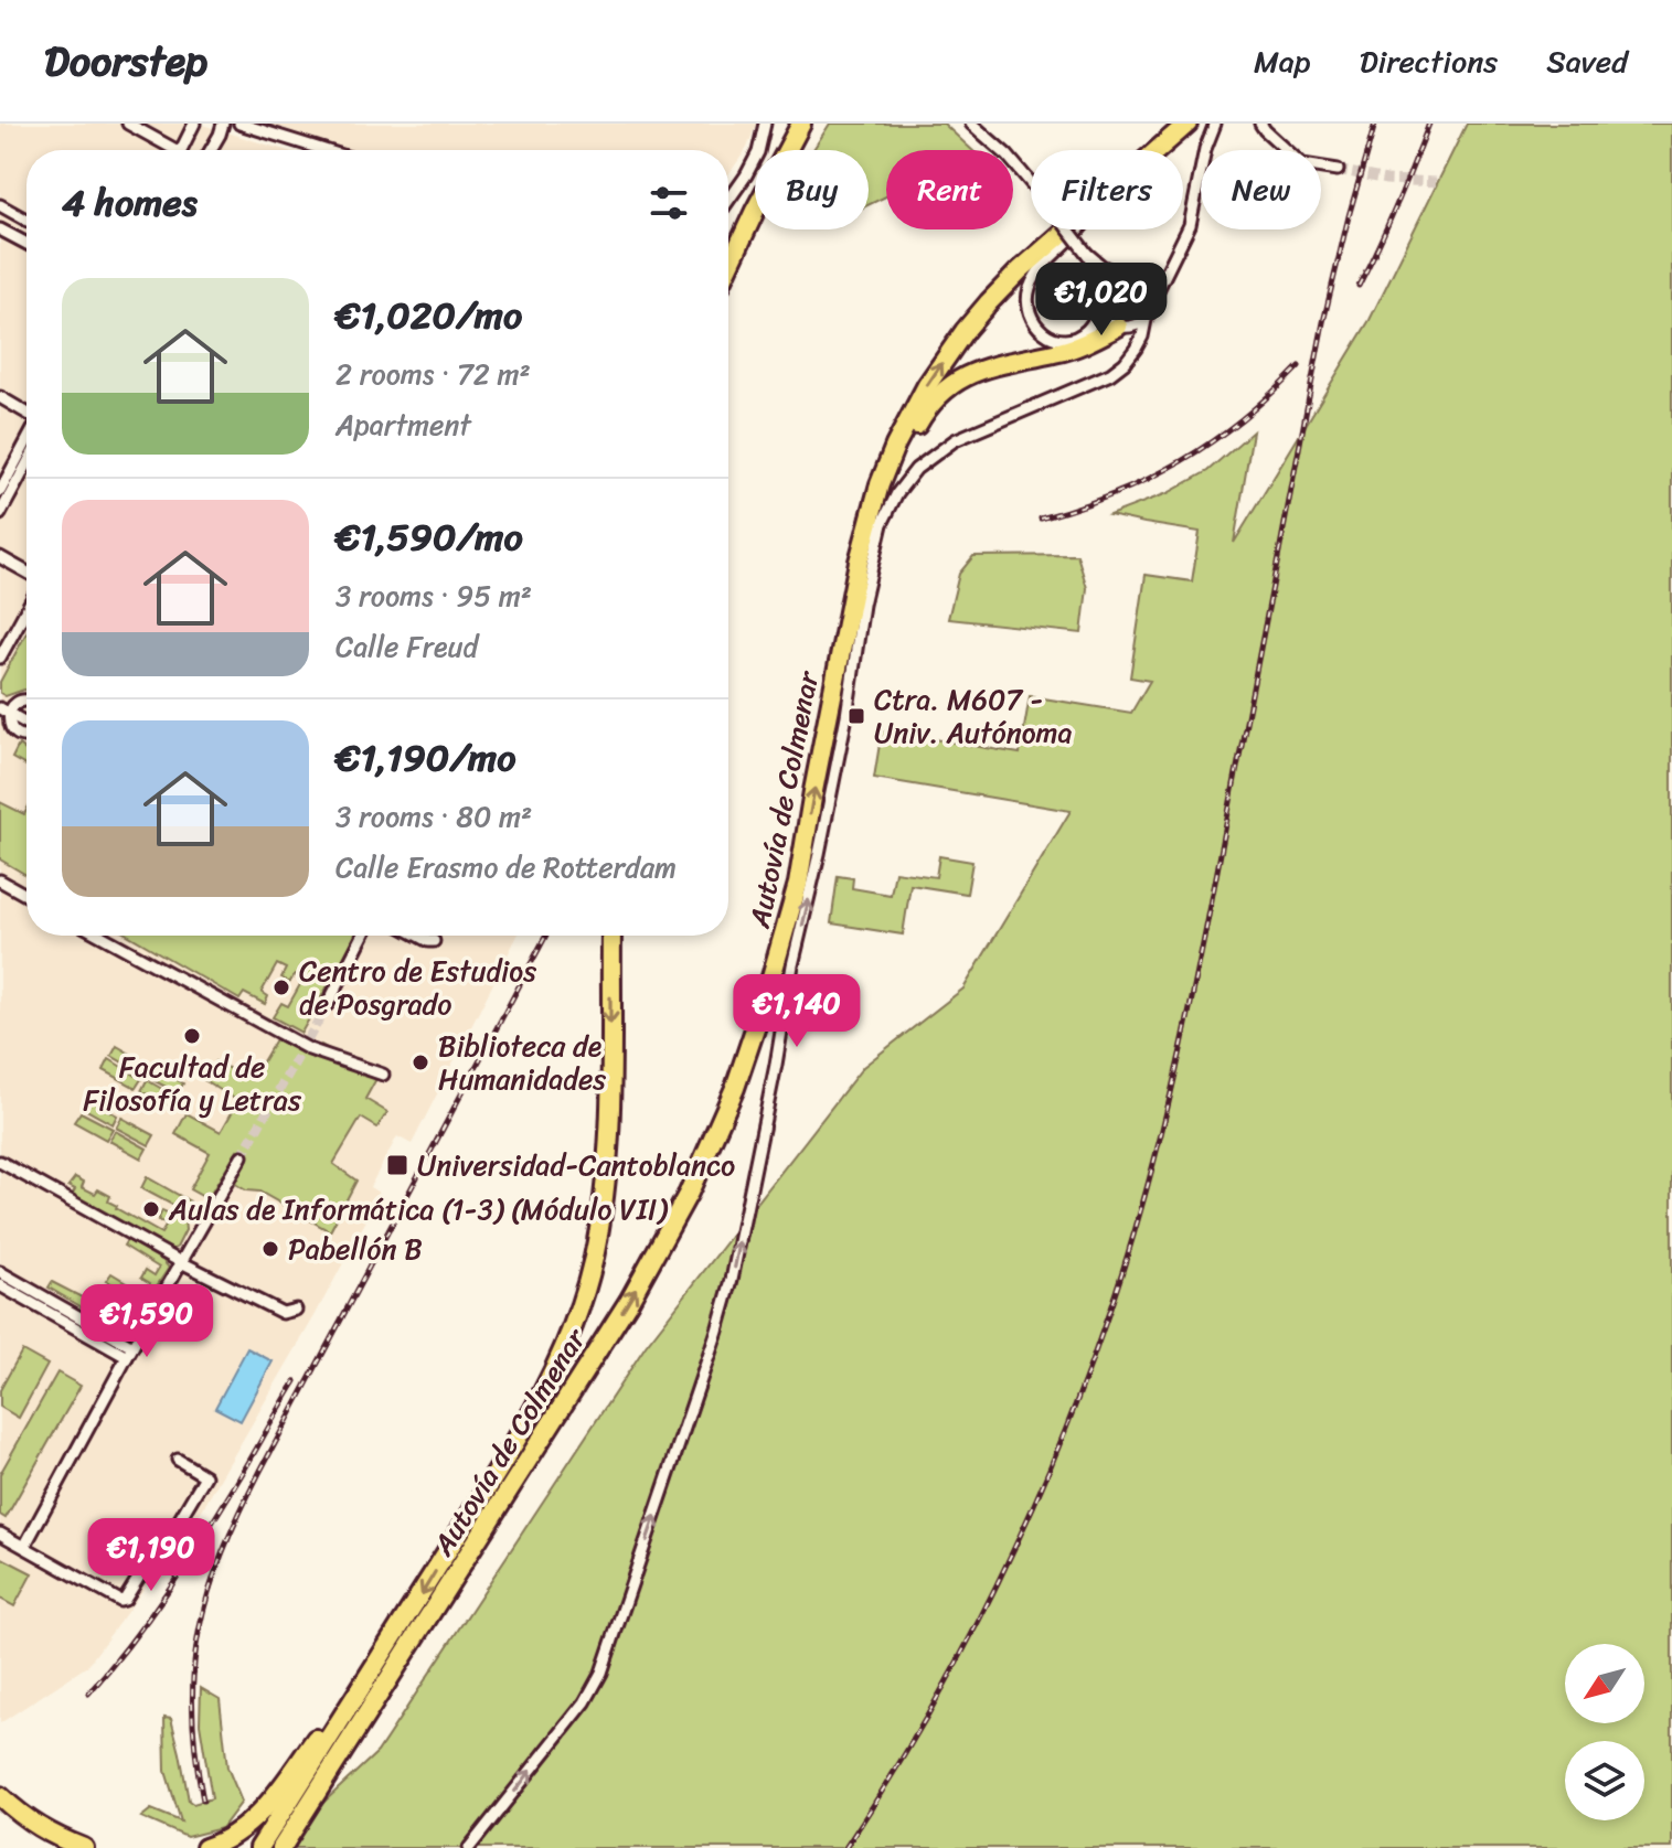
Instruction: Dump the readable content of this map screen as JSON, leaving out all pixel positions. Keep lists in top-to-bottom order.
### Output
{
  "streets": {
    "highway": ["Autovía de Colmenar"]
  },
  "places": {
    "transit": ["Ctra. M607 - Univ. Autónoma", "Universidad-Cantoblanco"],
    "other": [
      "Centro de Estudios de Posgrado",
      "Facultad de Filosofía y Letras",
      "Biblioteca de Humanidades",
      "Aulas de Informática (1-3) (Módulo VII)",
      "Pabellón B"
    ]
  },
  "north": "bottom left",
  "page": {
    "header": "Doorstep",
    "nav": ["Map", "Directions", "Saved"],
    "chip": [
      "Buy",
      "Rent",
      "Filters",
      "New"
    ],
    "heading": "4 homes",
    "list": [
      {
        "name": "€1,020/mo",
        "note": "2 rooms · 72 m² · Apartment"
      },
      {
        "name": "€1,590/mo",
        "note": "3 rooms · 95 m² · Calle Freud"
      },
      {
        "name": "€1,190/mo",
        "note": "3 rooms · 80 m² · Calle Erasmo de Rotterdam"
      }
    ],
    "price": [
      "€1,020",
      "€1,140",
      "€1,590",
      "€1,190"
    ]
  }
}
